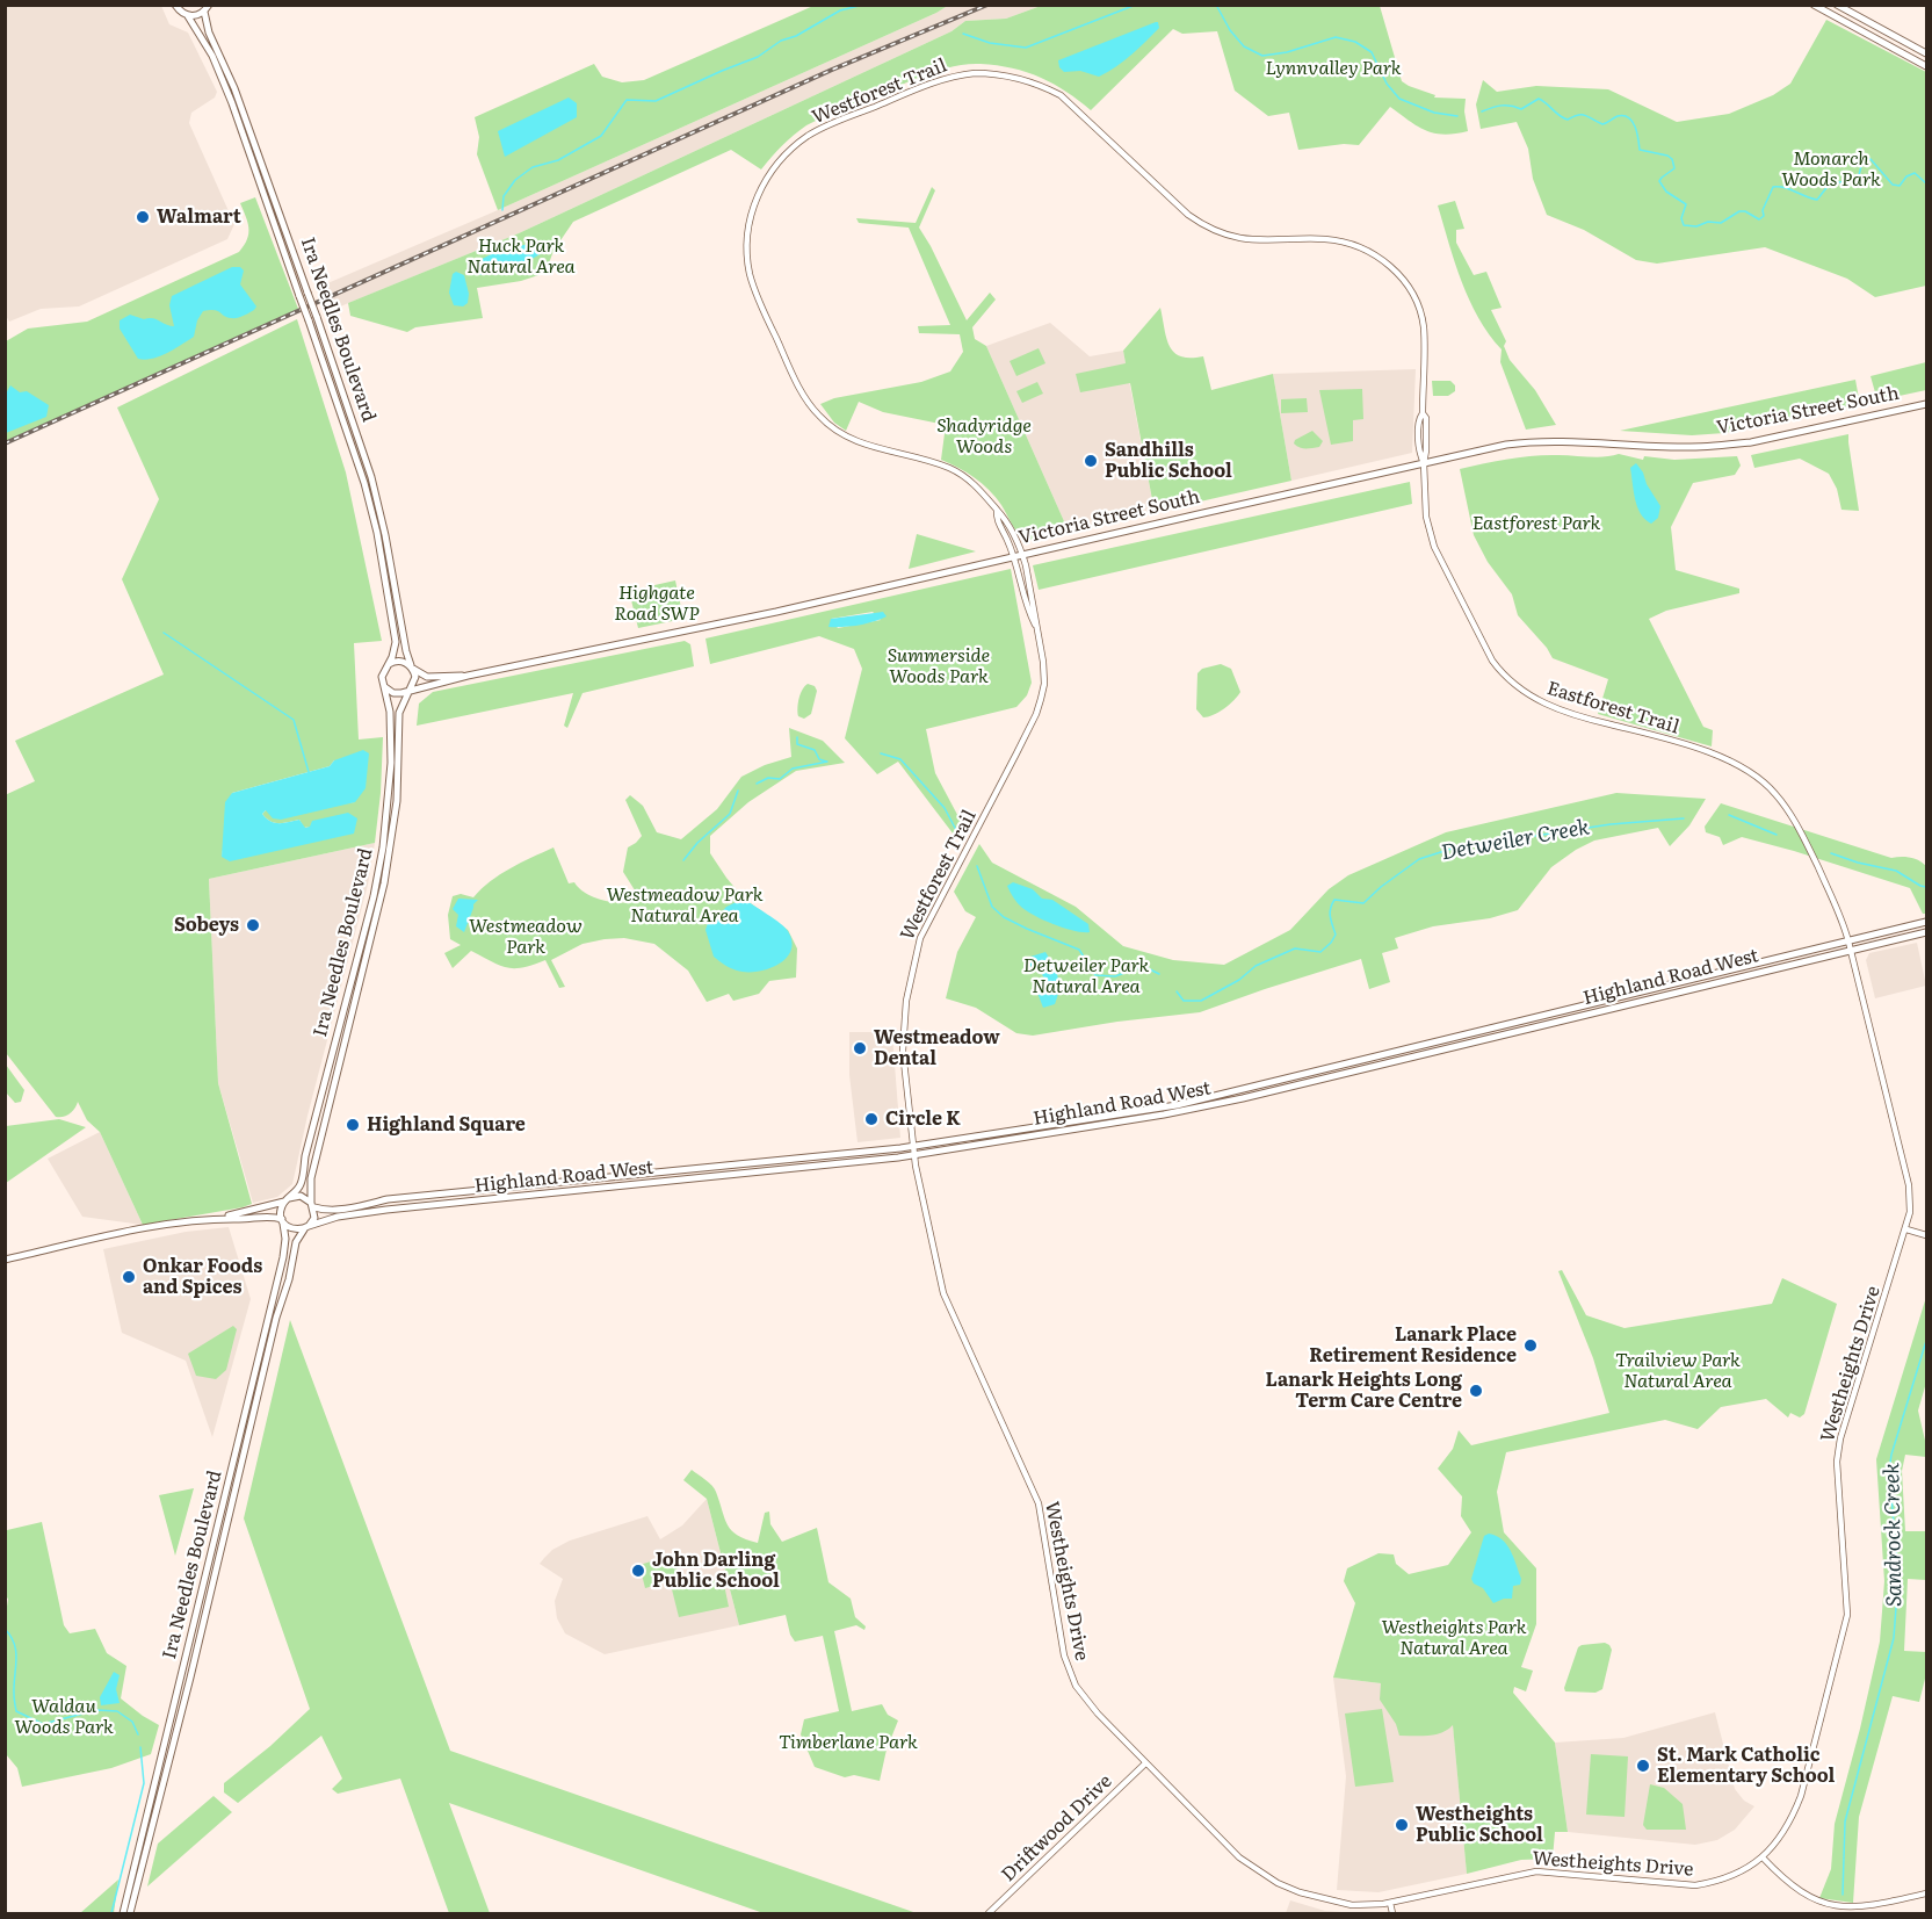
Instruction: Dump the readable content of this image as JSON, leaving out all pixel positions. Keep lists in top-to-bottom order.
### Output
{
  "streets": {
    "main road": ["Ira Needles Boulevard", "Victoria Street South", "Highland Road West"],
    "street": [
      "Westforest Trail",
      "Eastforest Trail",
      "Westheights Drive",
      "Driftwood Drive"
    ]
  },
  "crossings": [
    ["Westforest Trail", "Victoria Street South"],
    ["Westforest Trail", "Eastforest Trail"],
    ["Westforest Trail", "Highland Road West"],
    ["Westforest Trail", "Westheights Drive"],
    ["Ira Needles Boulevard", "Victoria Street South"],
    ["Ira Needles Boulevard", "Highland Road West"],
    ["Victoria Street South", "Eastforest Trail"],
    ["Eastforest Trail", "Highland Road West"],
    ["Eastforest Trail", "Westheights Drive"],
    ["Highland Road West", "Westheights Drive"],
    ["Westheights Drive", "Driftwood Drive"]
  ],
  "water": ["Detweiler Creek", "Sandrock Creek"],
  "parks": [
    "Lynnvalley Park",
    "Monarch Woods Park",
    "Huck Park Natural Area",
    "Shadyridge Woods",
    "Eastforest Park",
    "Highgate Road SWP",
    "Summerside Woods Park",
    "Westmeadow Park Natural Area",
    "Westmeadow Park",
    "Detweiler Park Natural Area",
    "Trailview Park Natural Area",
    "Westheights Park Natural Area",
    "Waldau Woods Park",
    "Timberlane Park"
  ],
  "places": [
    "Walmart",
    "Sandhills Public School",
    "Sobeys",
    "Westmeadow Dental",
    "Circle K",
    "Highland Square",
    "Onkar Foods and Spices",
    "Lanark Place Retirement Residence",
    "Lanark Heights Long Term Care Centre",
    "John Darling Public School",
    "St. Mark Catholic Elementary School",
    "Westheights Public School"
  ]
}
